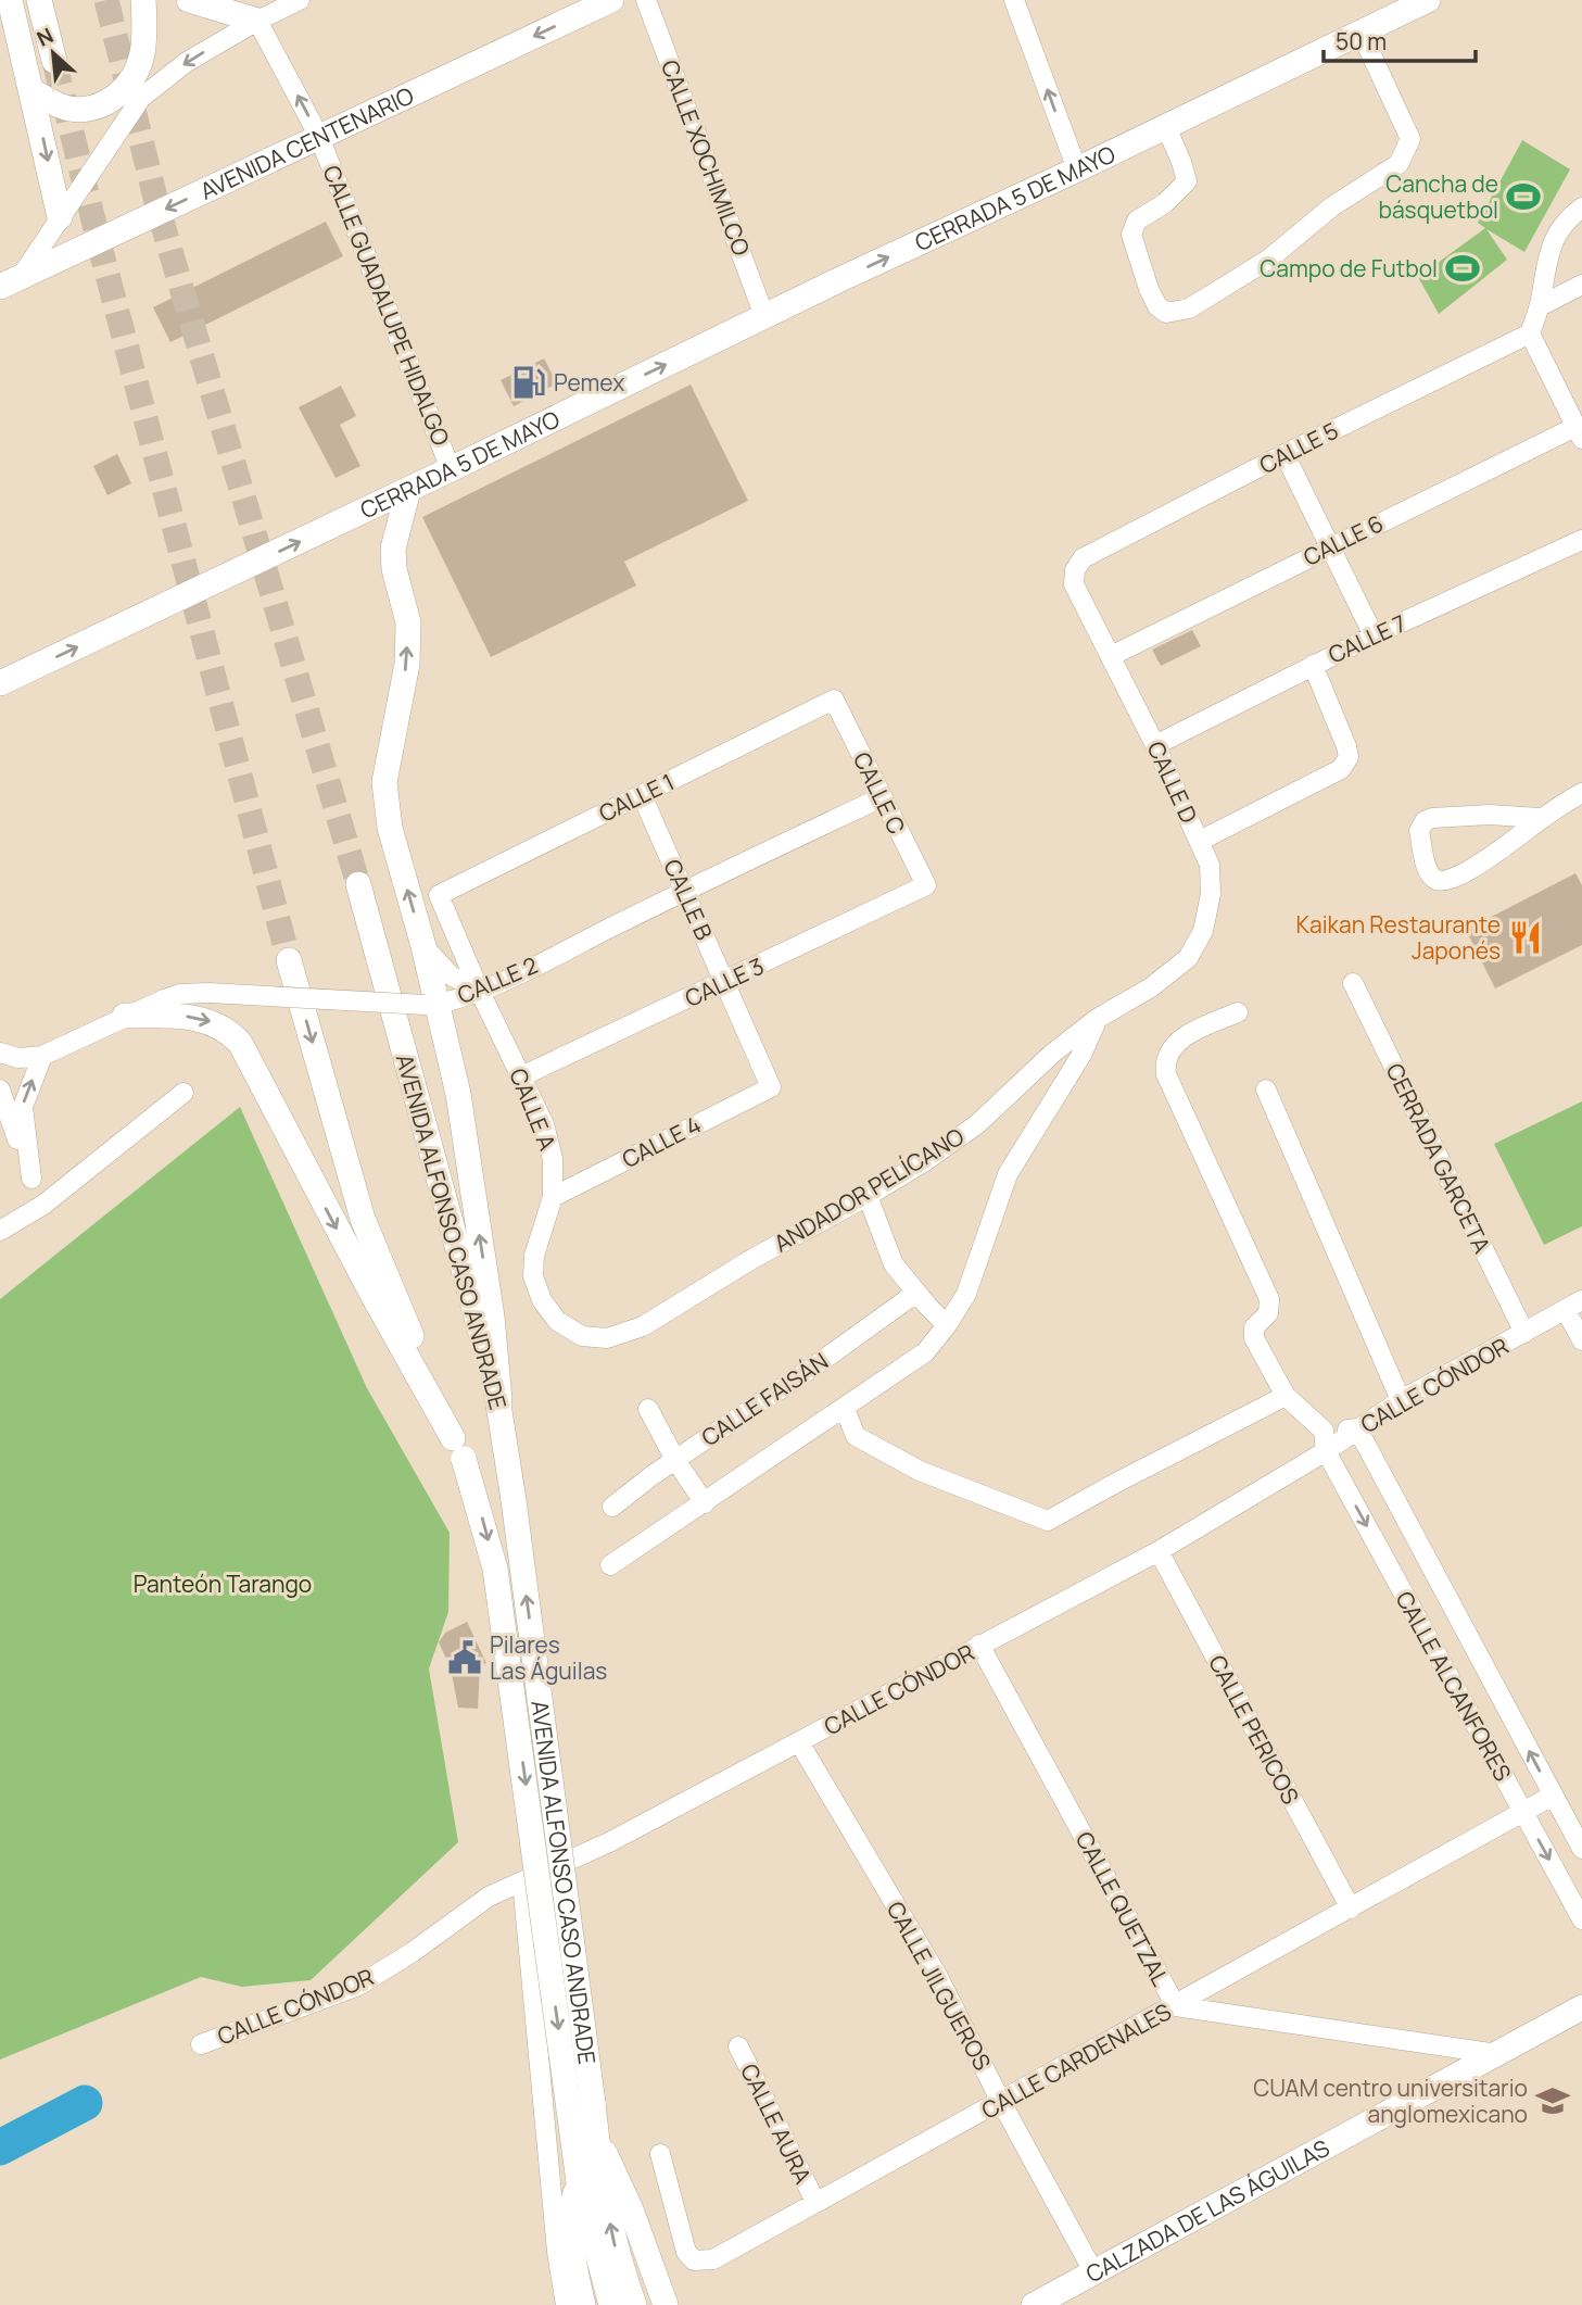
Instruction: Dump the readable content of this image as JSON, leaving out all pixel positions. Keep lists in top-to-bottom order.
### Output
{
  "streets": {
    "main road": [
      "AVENIDA CENTENARIO",
      "CERRADA 5 DE MAYO",
      "AVENIDA ALFONSO CASO ANDRADE",
      "CALZADA DE LAS ÁGUILAS"
    ],
    "street": [
      "CALLE XOCHIMILCO",
      "CALLE GUADALUPE HIDALGO",
      "CALLE 5",
      "CALLE 6",
      "CALLE 7",
      "CALLE D",
      "CALLE C",
      "CALLE 1",
      "CALLE B",
      "CALLE 2",
      "CALLE 3",
      "CALLE A",
      "CALLE 4",
      "CERRADA GARCETA",
      "ANDADOR PELÍCANO",
      "CALLE CÓNDOR",
      "CALLE FAISÁN",
      "CALLE ALCANFORES",
      "CALLE PERICOS",
      "CALLE QUETZAL",
      "CALLE JILGUEROS",
      "CALLE CARDENALES",
      "CALLE AURA"
    ]
  },
  "crossings": [
    ["AVENIDA CENTENARIO", "CALLE GUADALUPE HIDALGO"],
    ["CALLE XOCHIMILCO", "CERRADA 5 DE MAYO"],
    ["CERRADA 5 DE MAYO", "CALLE GUADALUPE HIDALGO"],
    ["CALLE 5", "CALLE D"],
    ["CALLE 6", "CALLE D"],
    ["CALLE 7", "CALLE D"],
    ["CALLE D", "ANDADOR PELÍCANO"],
    ["CALLE C", "CALLE 1"],
    ["CALLE C", "CALLE 2"],
    ["CALLE C", "CALLE 3"],
    ["CALLE 1", "CALLE B"],
    ["CALLE 1", "CALLE A"],
    ["CALLE B", "CALLE 2"],
    ["CALLE B", "CALLE 3"],
    ["CALLE B", "CALLE 4"],
    ["CALLE 2", "CALLE A"],
    ["CALLE 3", "CALLE A"],
    ["CALLE A", "CALLE 4"],
    ["CALLE A", "ANDADOR PELÍCANO"],
    ["CERRADA GARCETA", "CALLE CÓNDOR"],
    ["AVENIDA ALFONSO CASO ANDRADE", "CALLE CÓNDOR"],
    ["CALLE CÓNDOR", "CALLE ALCANFORES"],
    ["CALLE CÓNDOR", "CALLE PERICOS"],
    ["CALLE CÓNDOR", "CALLE QUETZAL"],
    ["CALLE CÓNDOR", "CALLE JILGUEROS"],
    ["CALLE ALCANFORES", "CALLE CARDENALES"],
    ["CALLE PERICOS", "CALLE CARDENALES"],
    ["CALLE QUETZAL", "CALLE CARDENALES"],
    ["CALLE QUETZAL", "CALZADA DE LAS ÁGUILAS"],
    ["CALLE JILGUEROS", "CALLE CARDENALES"],
    ["CALLE JILGUEROS", "CALZADA DE LAS ÁGUILAS"],
    ["CALLE CARDENALES", "CALLE AURA"]
  ],
  "one_way": ["AVENIDA CENTENARIO", "CERRADA 5 DE MAYO"],
  "parks": ["Panteón Tarango"],
  "places": {
    "sports": ["Cancha de básquetbol", "Campo de Futbol"],
    "fuel station": ["Pemex"],
    "restaurant": ["Kaikan Restaurante Japonés"],
    "public building": ["Pilares Las Águilas"],
    "school or university": ["CUAM centro universitario anglomexicano"]
  },
  "scale_bar": "50 m",
  "north": "top left"
}
